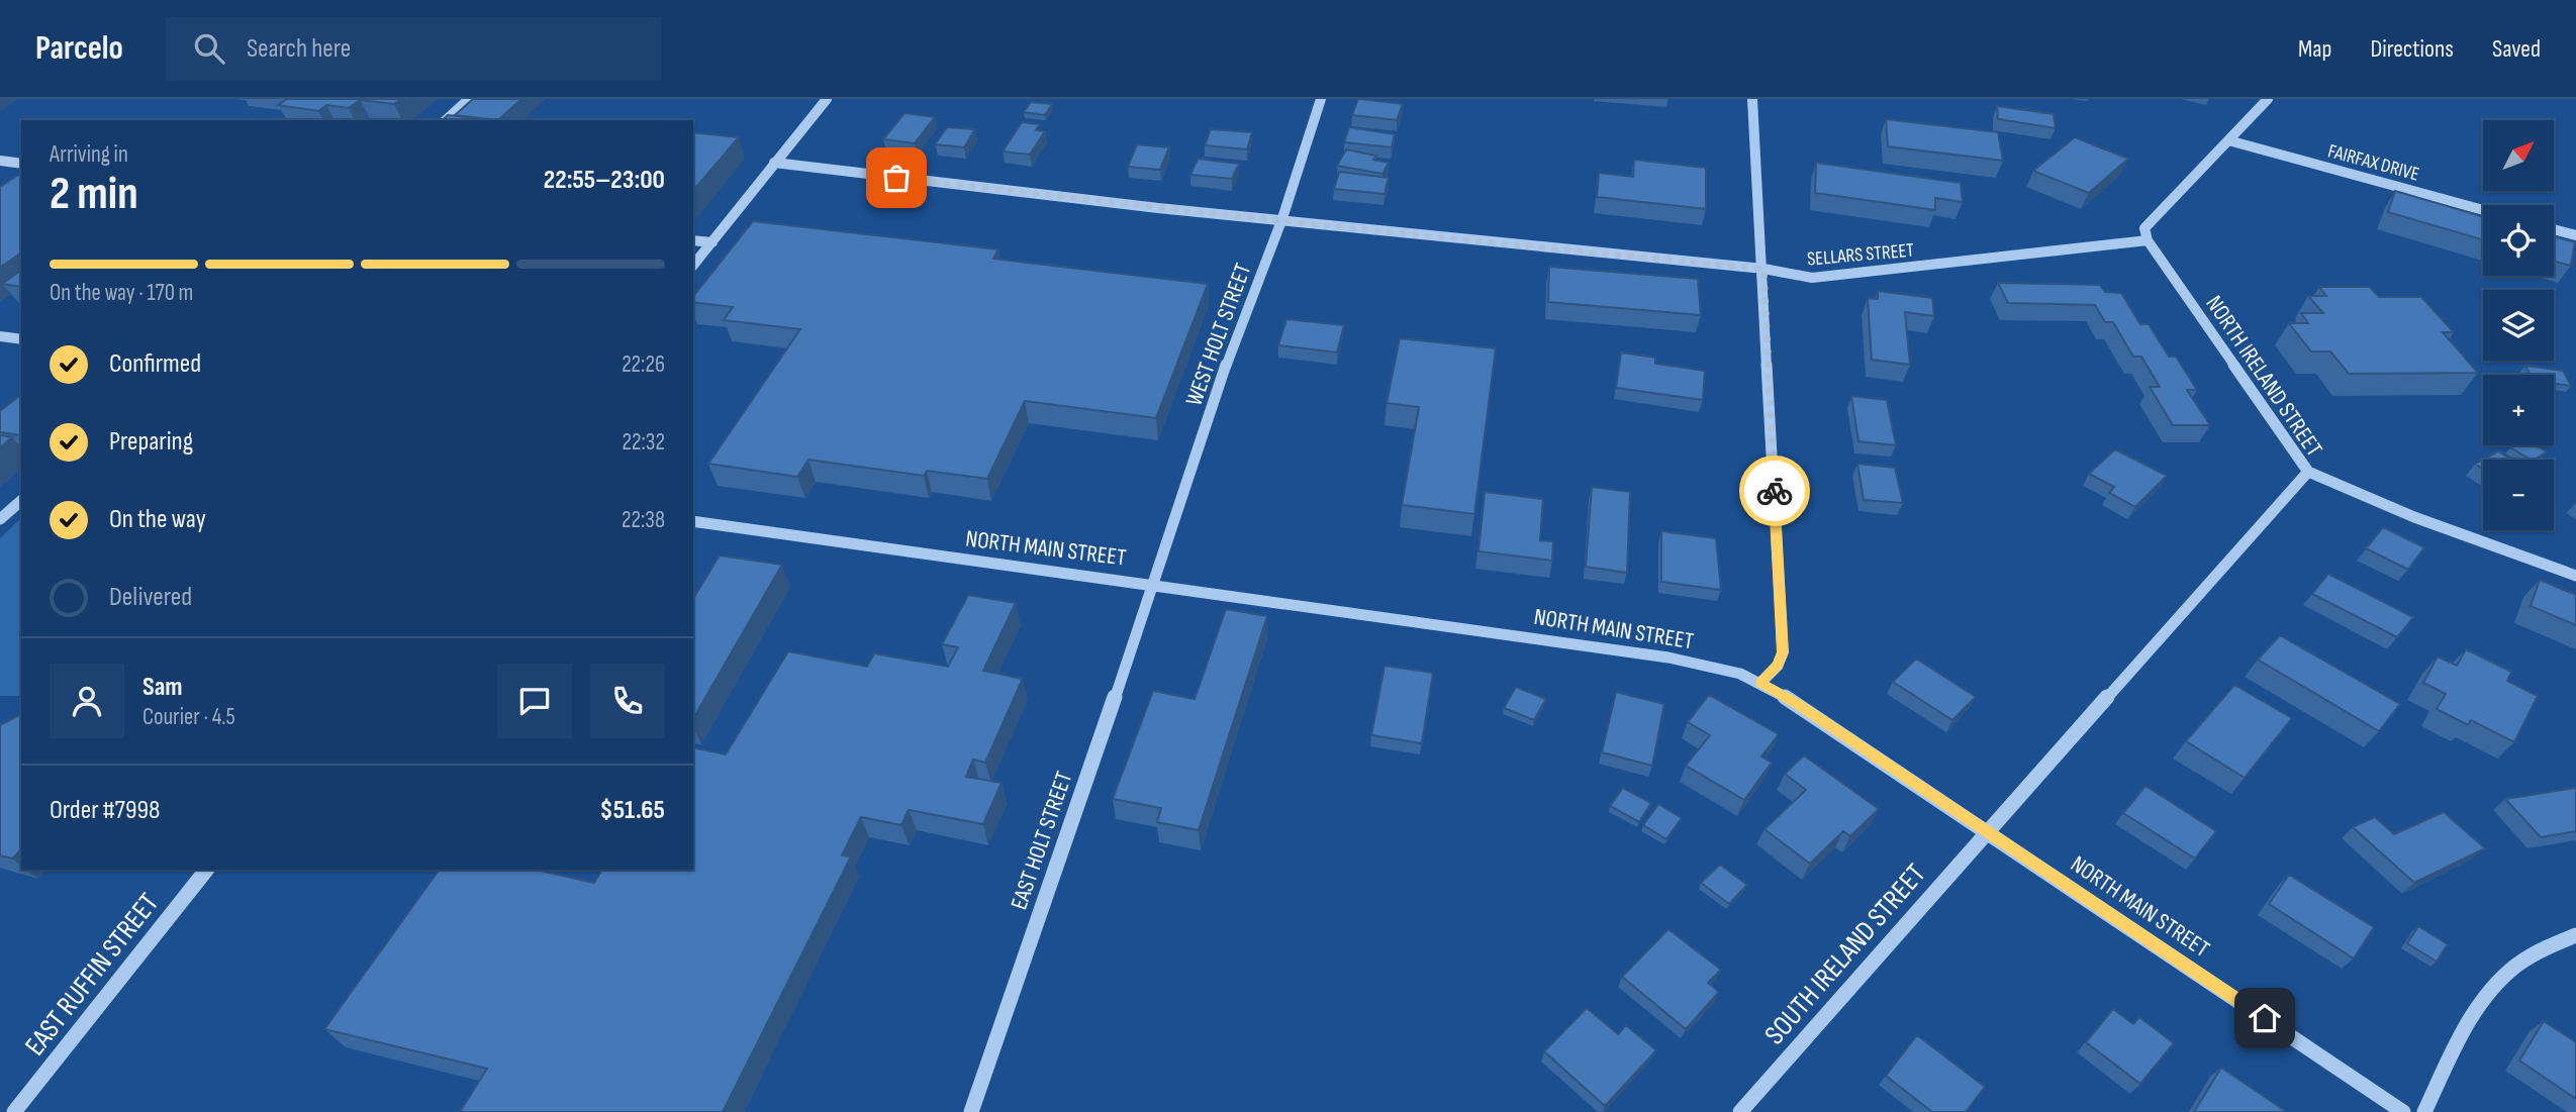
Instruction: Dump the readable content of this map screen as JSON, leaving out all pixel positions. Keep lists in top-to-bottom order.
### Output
{
  "streets": {
    "street": [
      "FAIRFAX DRIVE",
      "SELLARS STREET",
      "WEST HOLT STREET",
      "NORTH IRELAND STREET",
      "NORTH MAIN STREET",
      "EAST HOLT STREET",
      "SOUTH IRELAND STREET",
      "EAST RUFFIN STREET"
    ]
  },
  "crossings": [
    ["SELLARS STREET", "WEST HOLT STREET"],
    ["SELLARS STREET", "NORTH IRELAND STREET"],
    ["WEST HOLT STREET", "NORTH MAIN STREET"],
    ["WEST HOLT STREET", "EAST HOLT STREET"],
    ["NORTH IRELAND STREET", "NORTH MAIN STREET"],
    ["NORTH IRELAND STREET", "SOUTH IRELAND STREET"],
    ["NORTH MAIN STREET", "EAST HOLT STREET"],
    ["NORTH MAIN STREET", "SOUTH IRELAND STREET"]
  ],
  "north": "top right",
  "page": {
    "header": "Parcelo",
    "search": "Search here",
    "nav": ["Map", "Directions", "Saved"],
    "map_buttons": ["+", "−"],
    "heading": ["2 min", "Arriving in", "22:55–23:00"],
    "panel": [
      "Sam",
      "Courier · 4.5",
      "Order #7998",
      "$51.65"
    ],
    "bar": "On the way · 170 m",
    "list": [
      ["Confirmed", "22:26"],
      ["Preparing", "22:32"],
      ["On the way", "22:38"],
      "Delivered"
    ]
  }
}
